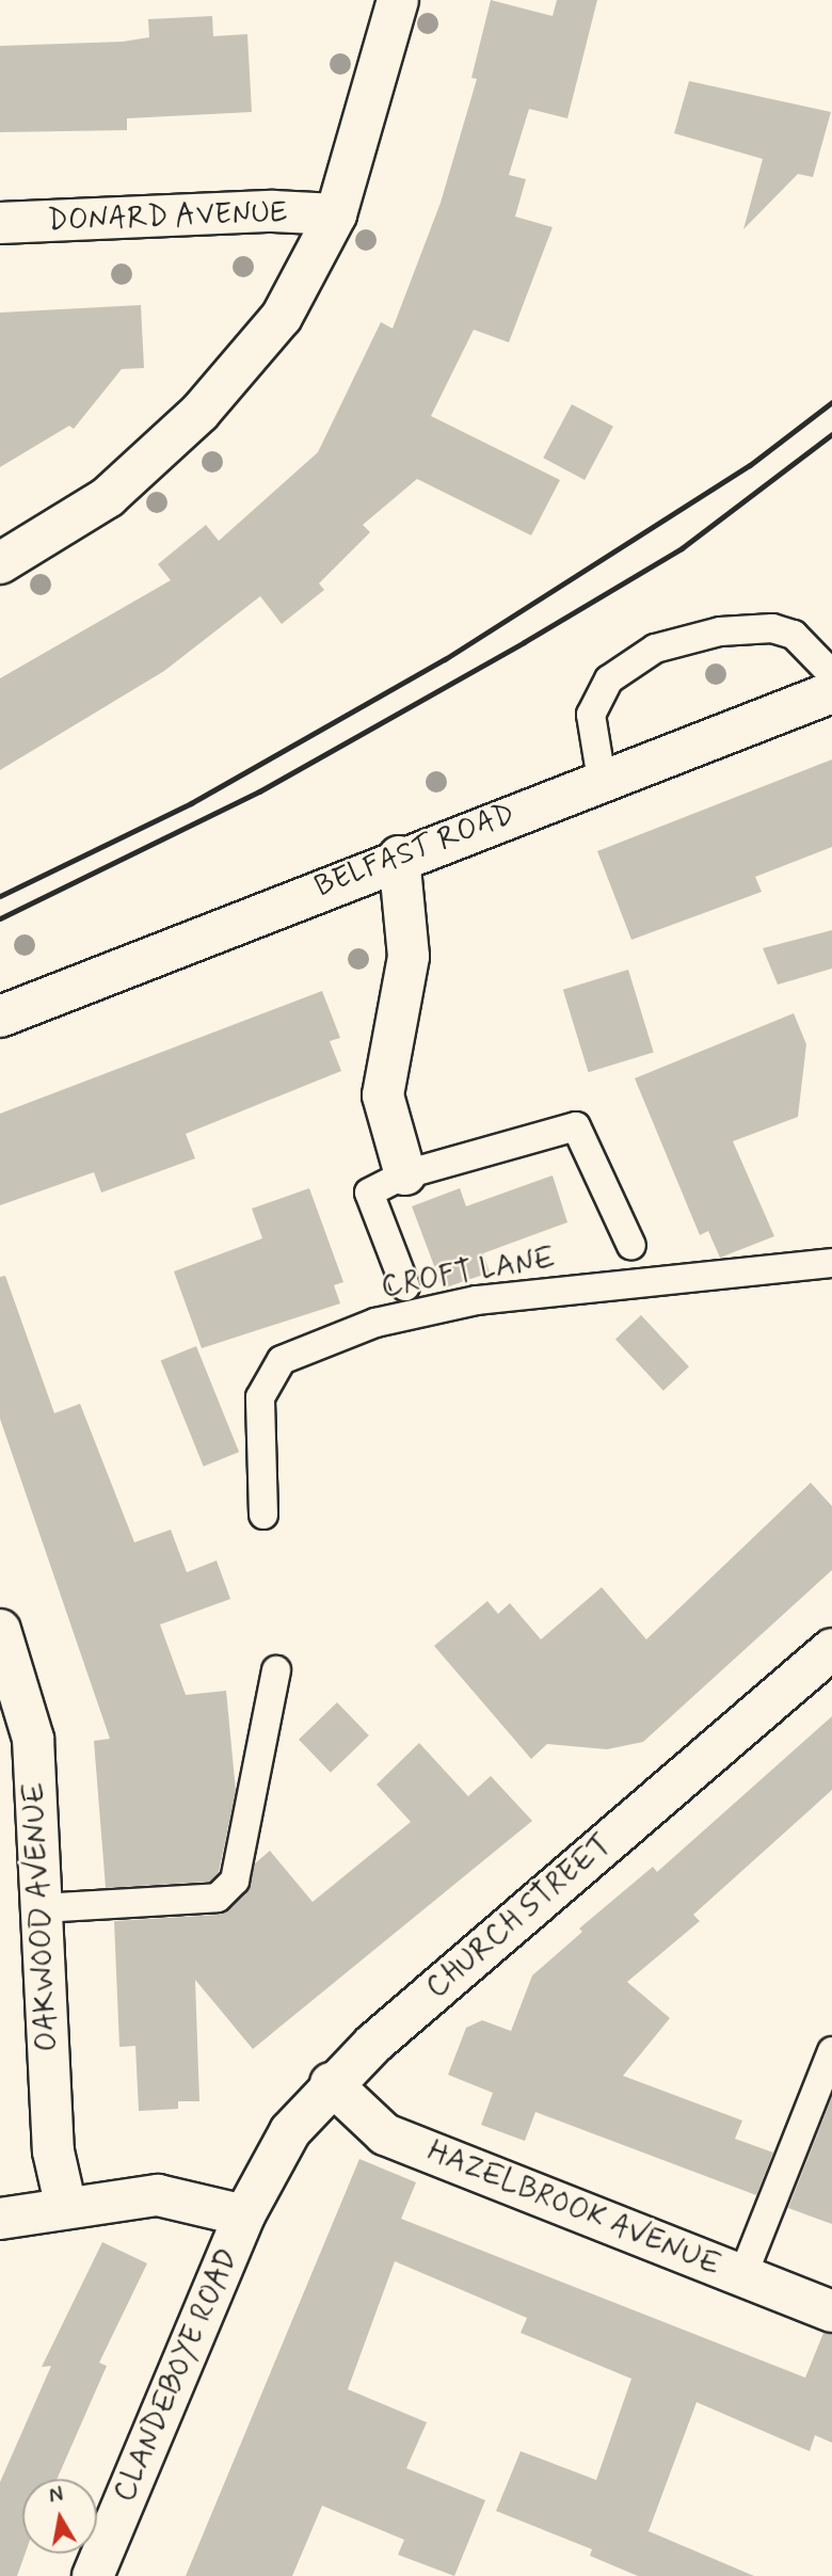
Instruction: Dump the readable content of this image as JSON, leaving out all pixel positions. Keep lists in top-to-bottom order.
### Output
{
  "streets": {
    "street": [
      "DONARD AVENUE",
      "BELFAST ROAD",
      "OAKWOOD AVENUE",
      "CHURCH STREET",
      "HAZELBROOK AVENUE",
      "CLANDEBOYE ROAD"
    ],
    "lane": ["CROFT LANE"]
  },
  "crossings": [
    ["CHURCH STREET", "HAZELBROOK AVENUE"],
    ["CHURCH STREET", "CLANDEBOYE ROAD"]
  ],
  "north": "top"
}
